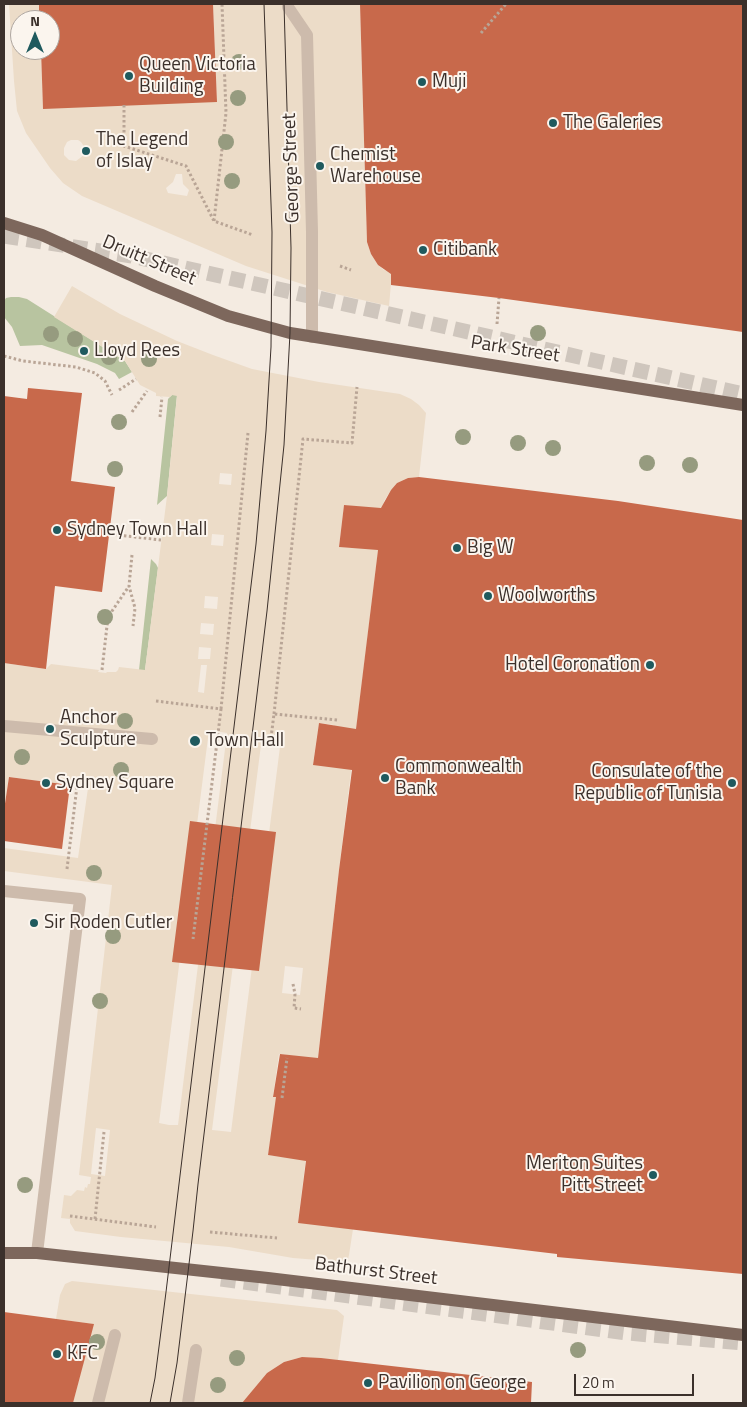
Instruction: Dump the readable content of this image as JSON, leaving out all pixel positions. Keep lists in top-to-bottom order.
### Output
{
  "streets": {
    "main road": ["Druitt Street", "Park Street", "Bathurst Street"],
    "street": ["George Street"]
  },
  "crossings": [
    ["George Street", "Park Street"],
    ["Druitt Street", "Park Street"]
  ],
  "places": [
    "Queen Victoria Building",
    "Muji",
    "The Galeries",
    "The Legend of Islay",
    "Chemist Warehouse",
    "Citibank",
    "Lloyd Rees",
    "Sydney Town Hall",
    "Big W",
    "Woolworths",
    "Hotel Coronation",
    "Anchor Sculpture",
    "Town Hall",
    "Commonwealth Bank",
    "Sydney Square",
    "Consulate of the Republic of Tunisia",
    "Sir Roden Cutler",
    "Meriton Suites Pitt Street",
    "KFC",
    "Pavilion on George"
  ],
  "scale_bar": "20 m",
  "north": "top"
}
